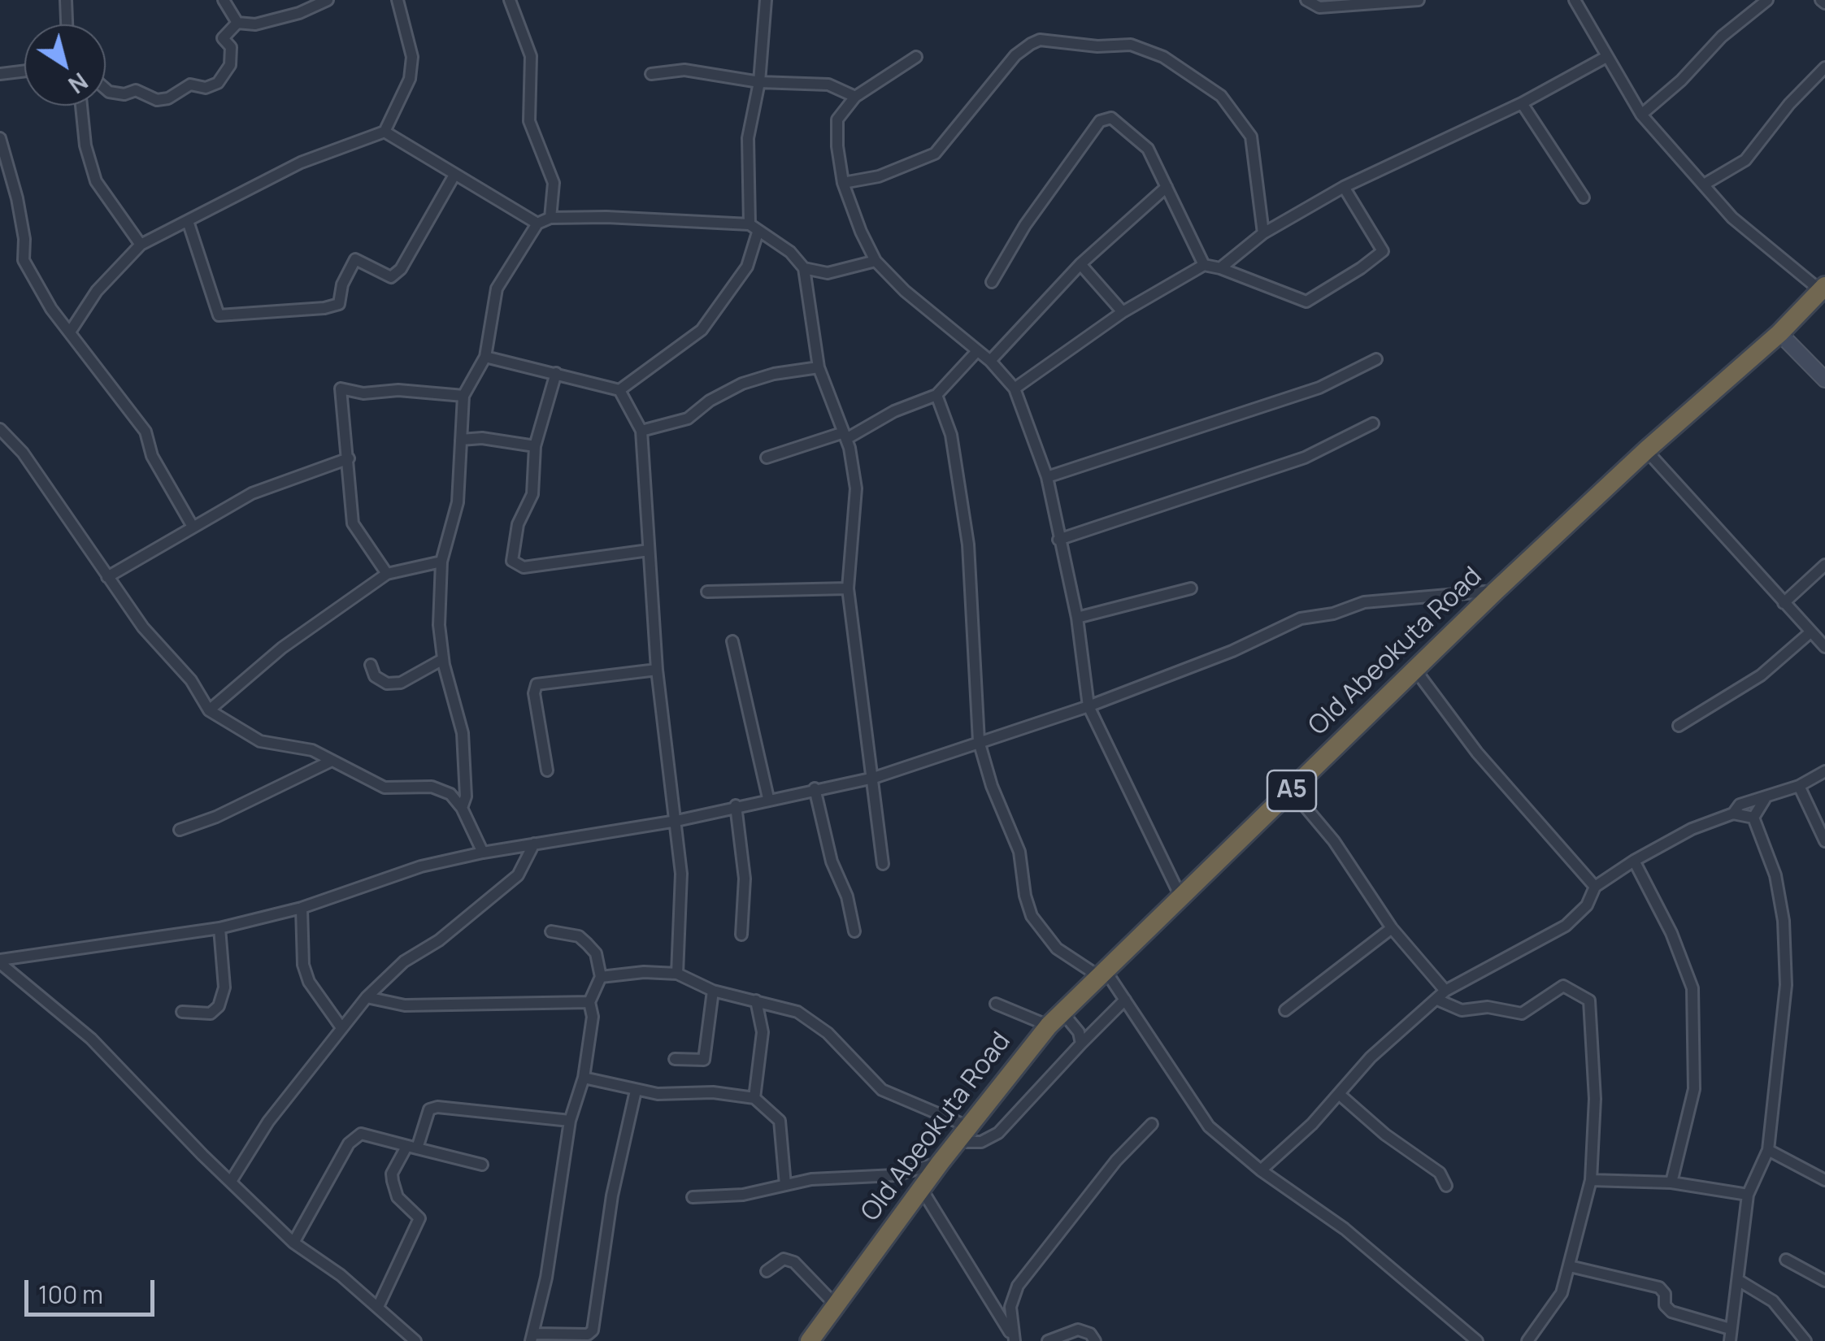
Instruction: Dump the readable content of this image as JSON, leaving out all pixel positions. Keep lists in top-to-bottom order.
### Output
{
  "streets": {
    "highway": ["Old Abeokuta Road", "A5"]
  },
  "scale_bar": "100 m",
  "north": "bottom right"
}
